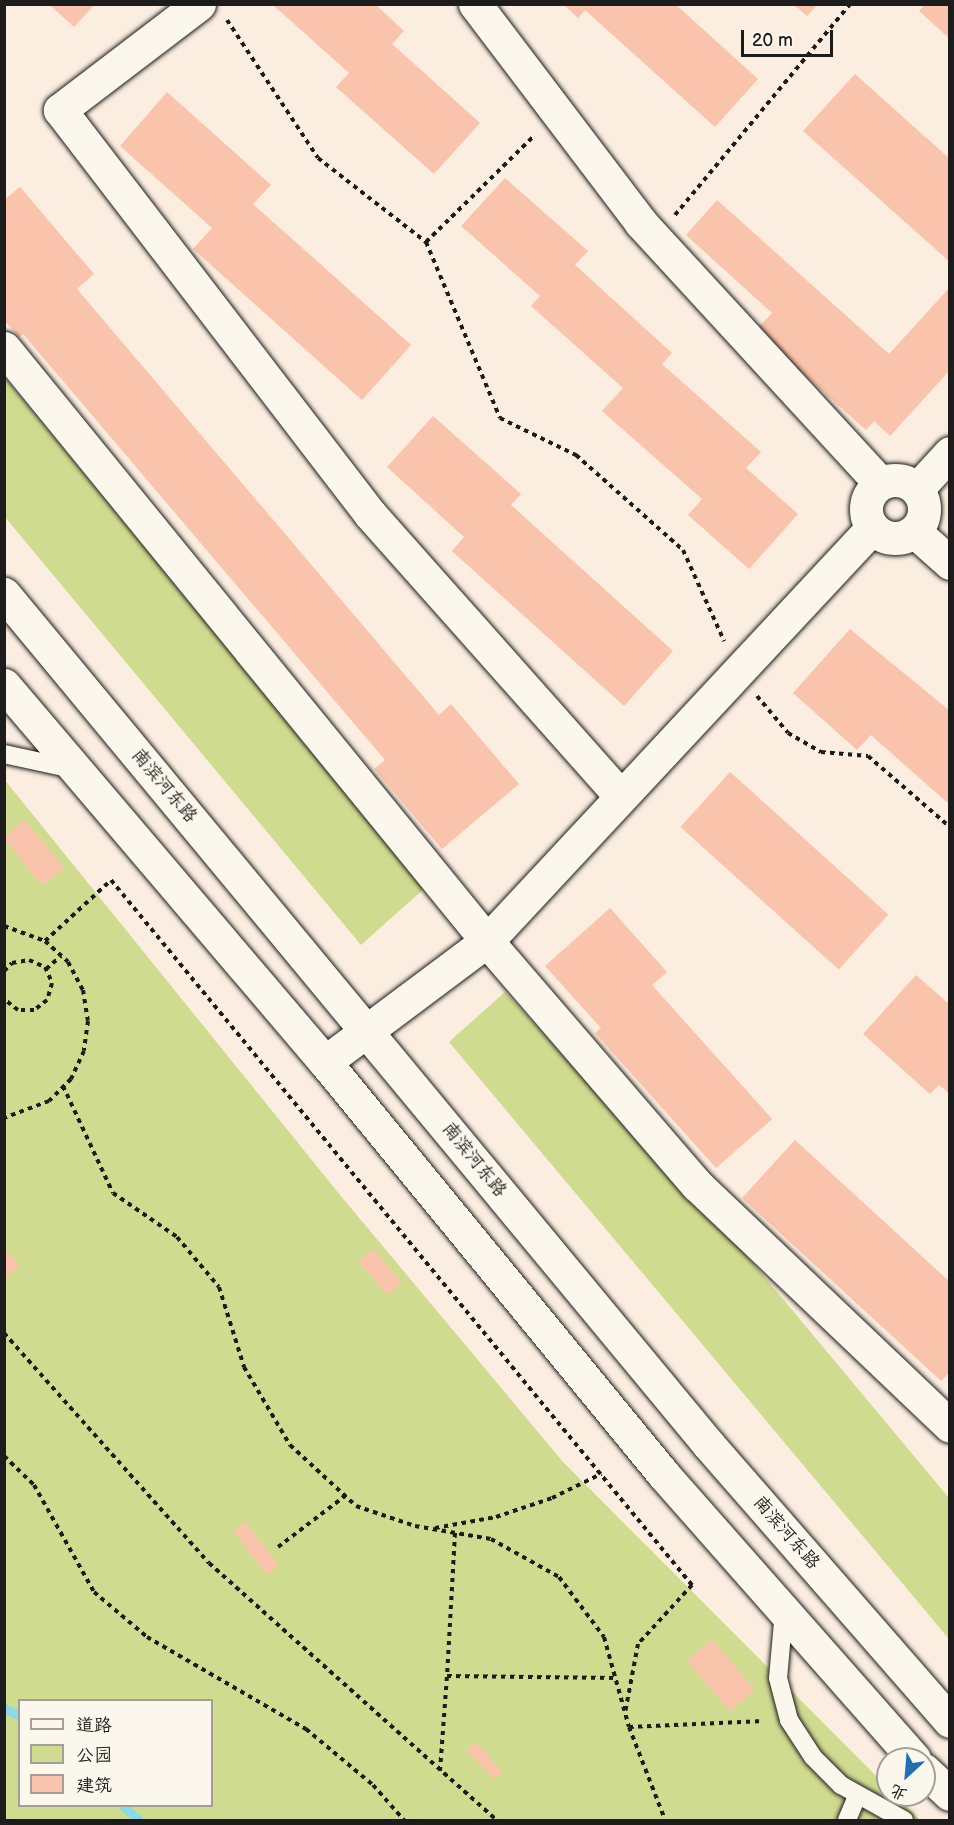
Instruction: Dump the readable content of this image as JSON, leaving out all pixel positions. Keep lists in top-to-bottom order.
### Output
{
  "streets": {
    "street": ["南滨河东路"]
  },
  "legend": ["道路", "公园", "建筑"],
  "scale_bar": "20 m",
  "north": "bottom left"
}
